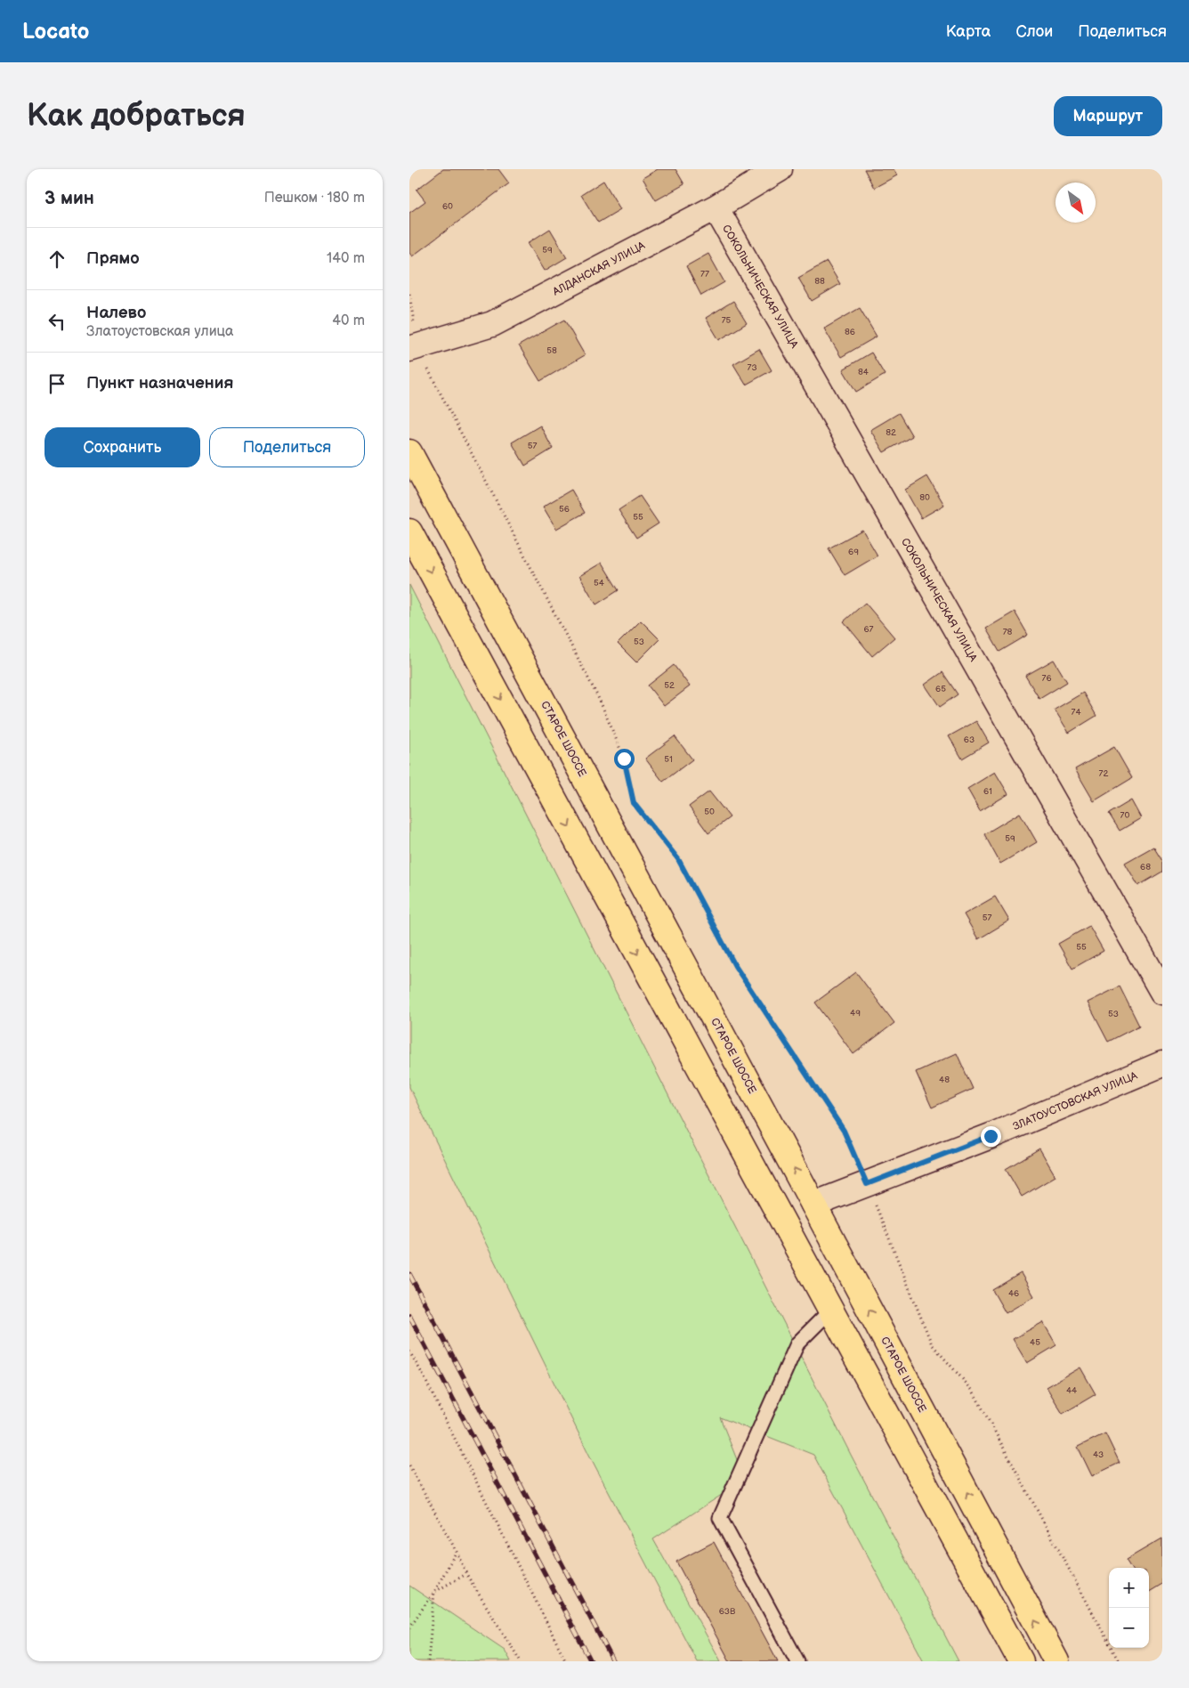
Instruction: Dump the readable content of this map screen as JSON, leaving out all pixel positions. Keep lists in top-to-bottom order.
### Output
{
  "streets": {
    "highway": ["СТАРОЕ ШОССЕ"],
    "street": ["АЛДАНСКАЯ УЛИЦА", "СОКОЛЬНИЧЕСКАЯ УЛИЦА", "ЗЛАТОУСТОВСКАЯ УЛИЦА"]
  },
  "crossings": [
    ["АЛДАНСКАЯ УЛИЦА", "СОКОЛЬНИЧЕСКАЯ УЛИЦА"],
    ["СТАРОЕ ШОССЕ", "ЗЛАТОУСТОВСКАЯ УЛИЦА"]
  ],
  "house_numbers": [
    "60",
    "59",
    "77",
    "88",
    "75",
    "86",
    "58",
    "73",
    "84",
    "82",
    "57",
    "80",
    "56",
    "55",
    "69",
    "54",
    "67",
    "78",
    "53",
    "76",
    "52",
    "65",
    "74",
    "63",
    "51",
    "72",
    "61",
    "50",
    "70",
    "59",
    "68",
    "57",
    "55",
    "49",
    "53",
    "48",
    "46",
    "45",
    "44",
    "43",
    "63В"
  ],
  "north": "bottom right",
  "page": {
    "header": "Locato",
    "nav": ["Карта", "Слои", "Поделиться"],
    "buttons": [
      "Маршрут",
      ["Сохранить", "Поделиться"]
    ],
    "title": "Как добраться",
    "heading": ["3 мин", "Пешком · 180 m"],
    "list": [
      ["Прямо", "140 m"],
      ["Налево", "Златоустовская улица", "40 m"],
      "Пункт назначения"
    ],
    "map_buttons": ["+", "−"]
  }
}
